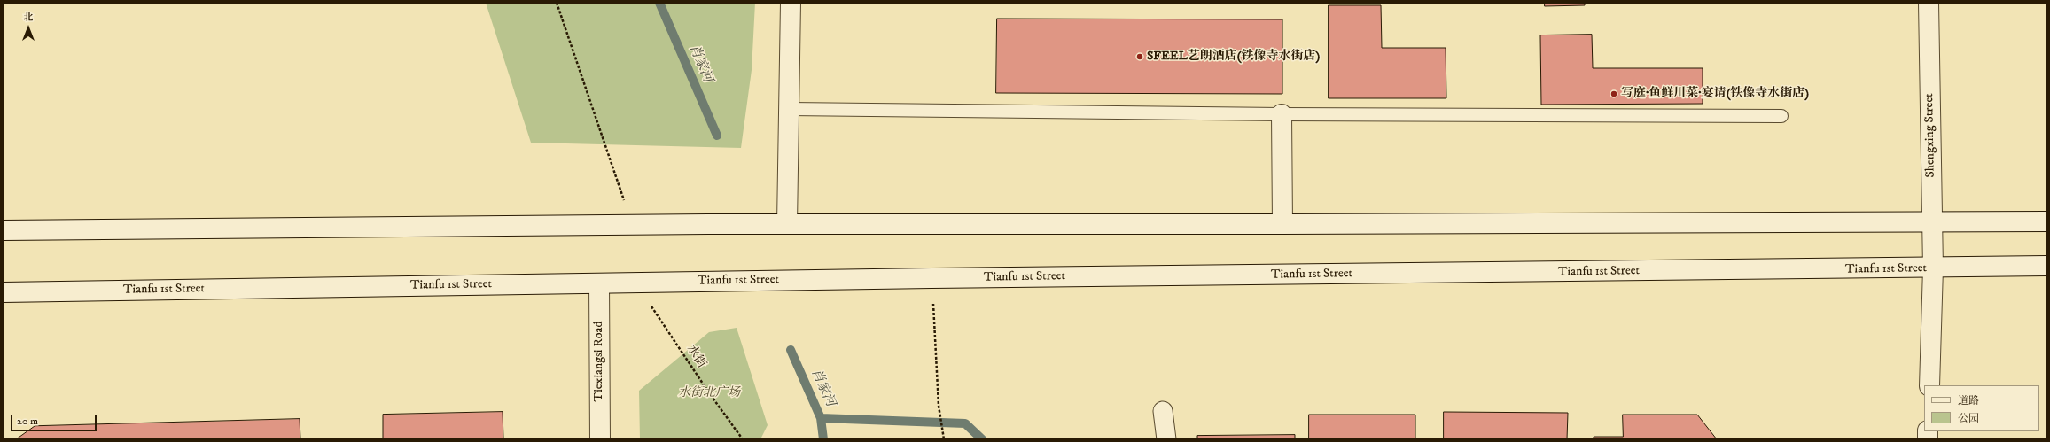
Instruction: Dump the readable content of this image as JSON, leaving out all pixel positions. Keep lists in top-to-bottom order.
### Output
{
  "streets": {
    "main road": ["Shengxing Street", "Tianfu 1st Street", "Tiexiangsi Road"],
    "path": ["水街"]
  },
  "crossings": [
    ["Shengxing Street", "Tianfu 1st Street"],
    ["Tianfu 1st Street", "水街"],
    ["Tianfu 1st Street", "Tiexiangsi Road"]
  ],
  "water": ["肖家河"],
  "parks": ["水街北广场"],
  "places": ["SFEEL艺朗酒店(铁像寺水街店)", "写庭·鱼鲜川菜·宴请(铁像寺水街店)"],
  "legend": ["道路", "公园"],
  "scale_bar": "20 m",
  "north": "top"
}
